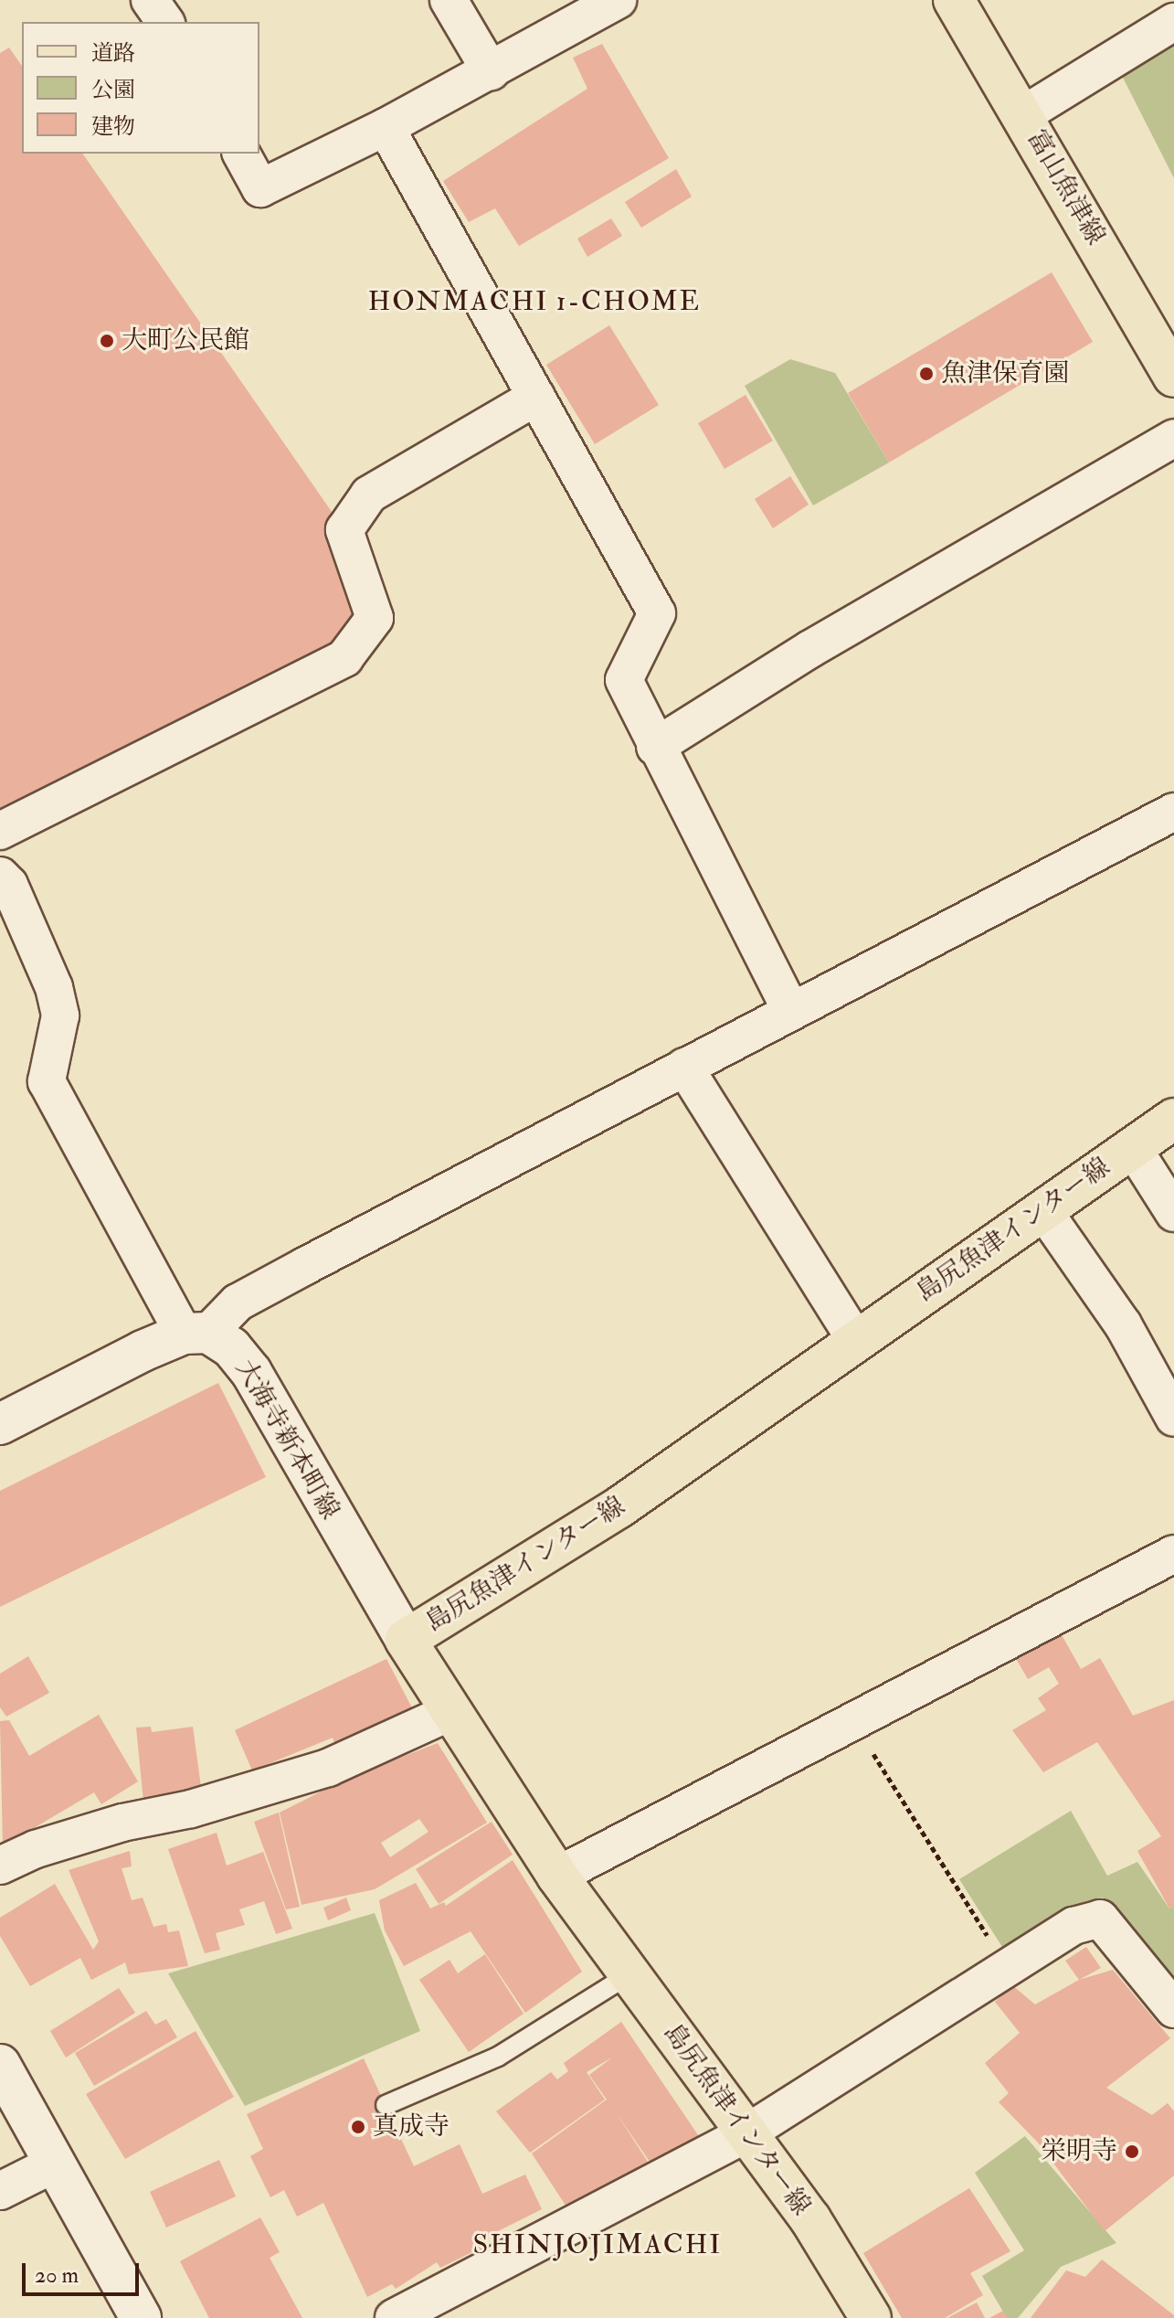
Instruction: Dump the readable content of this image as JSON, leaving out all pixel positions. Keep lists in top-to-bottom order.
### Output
{
  "streets": {
    "main road": ["富山魚津線", "島尻魚津インター線", "大海寺新本町線"]
  },
  "crossings": [
    ["島尻魚津インター線", "大海寺新本町線"]
  ],
  "districts": ["HONMACHI 1-CHOME", "SHINJOJIMACHI"],
  "places": [
    "大町公民館",
    "魚津保育園",
    "真成寺",
    "栄明寺"
  ],
  "legend": ["道路", "公園", "建物"],
  "scale_bar": "20 m"
}
